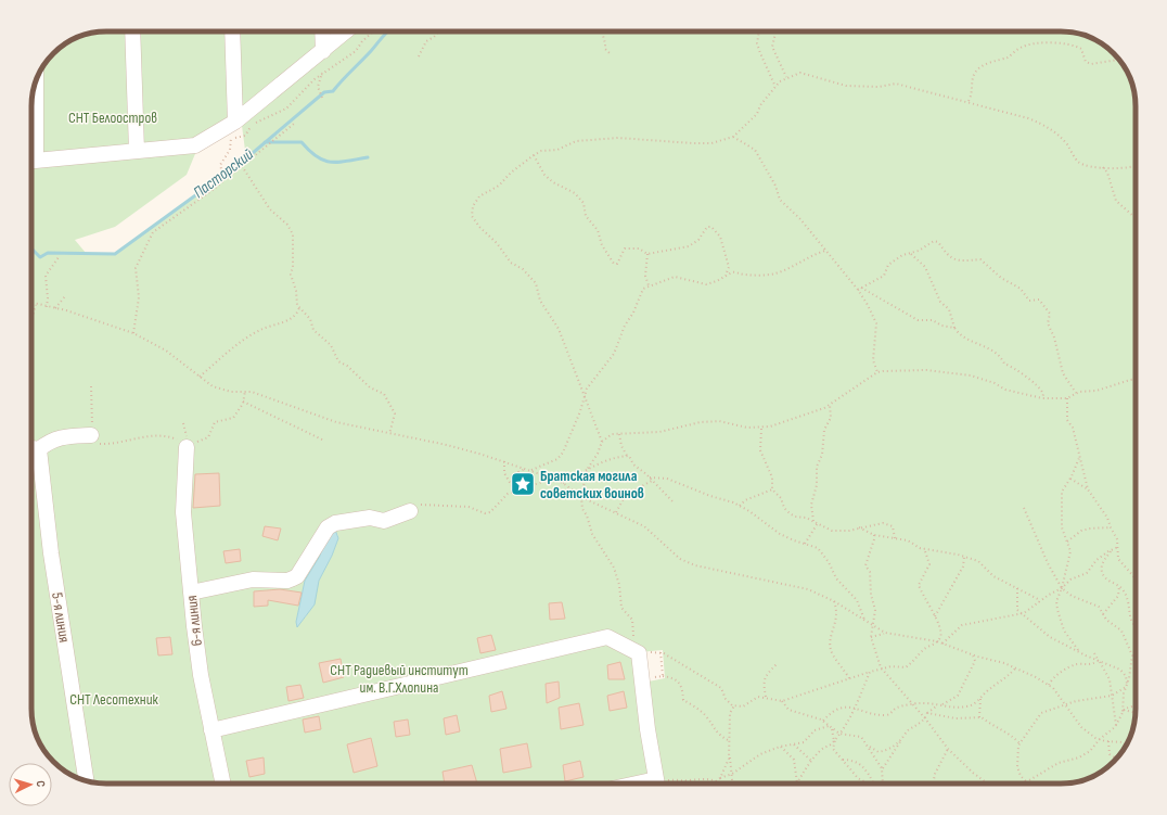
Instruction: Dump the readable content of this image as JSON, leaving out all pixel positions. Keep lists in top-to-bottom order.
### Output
{
  "streets": {
    "street": ["5-я линия", "6-я линия"]
  },
  "water": ["Пасторский"],
  "parks": ["СНТ Белоостров", "СНТ Радиевый институт им. В.Г.Хлопина", "СНТ Лесотехник"],
  "places": {
    "place": ["Братская могила советских воинов"]
  },
  "north": "right"
}
